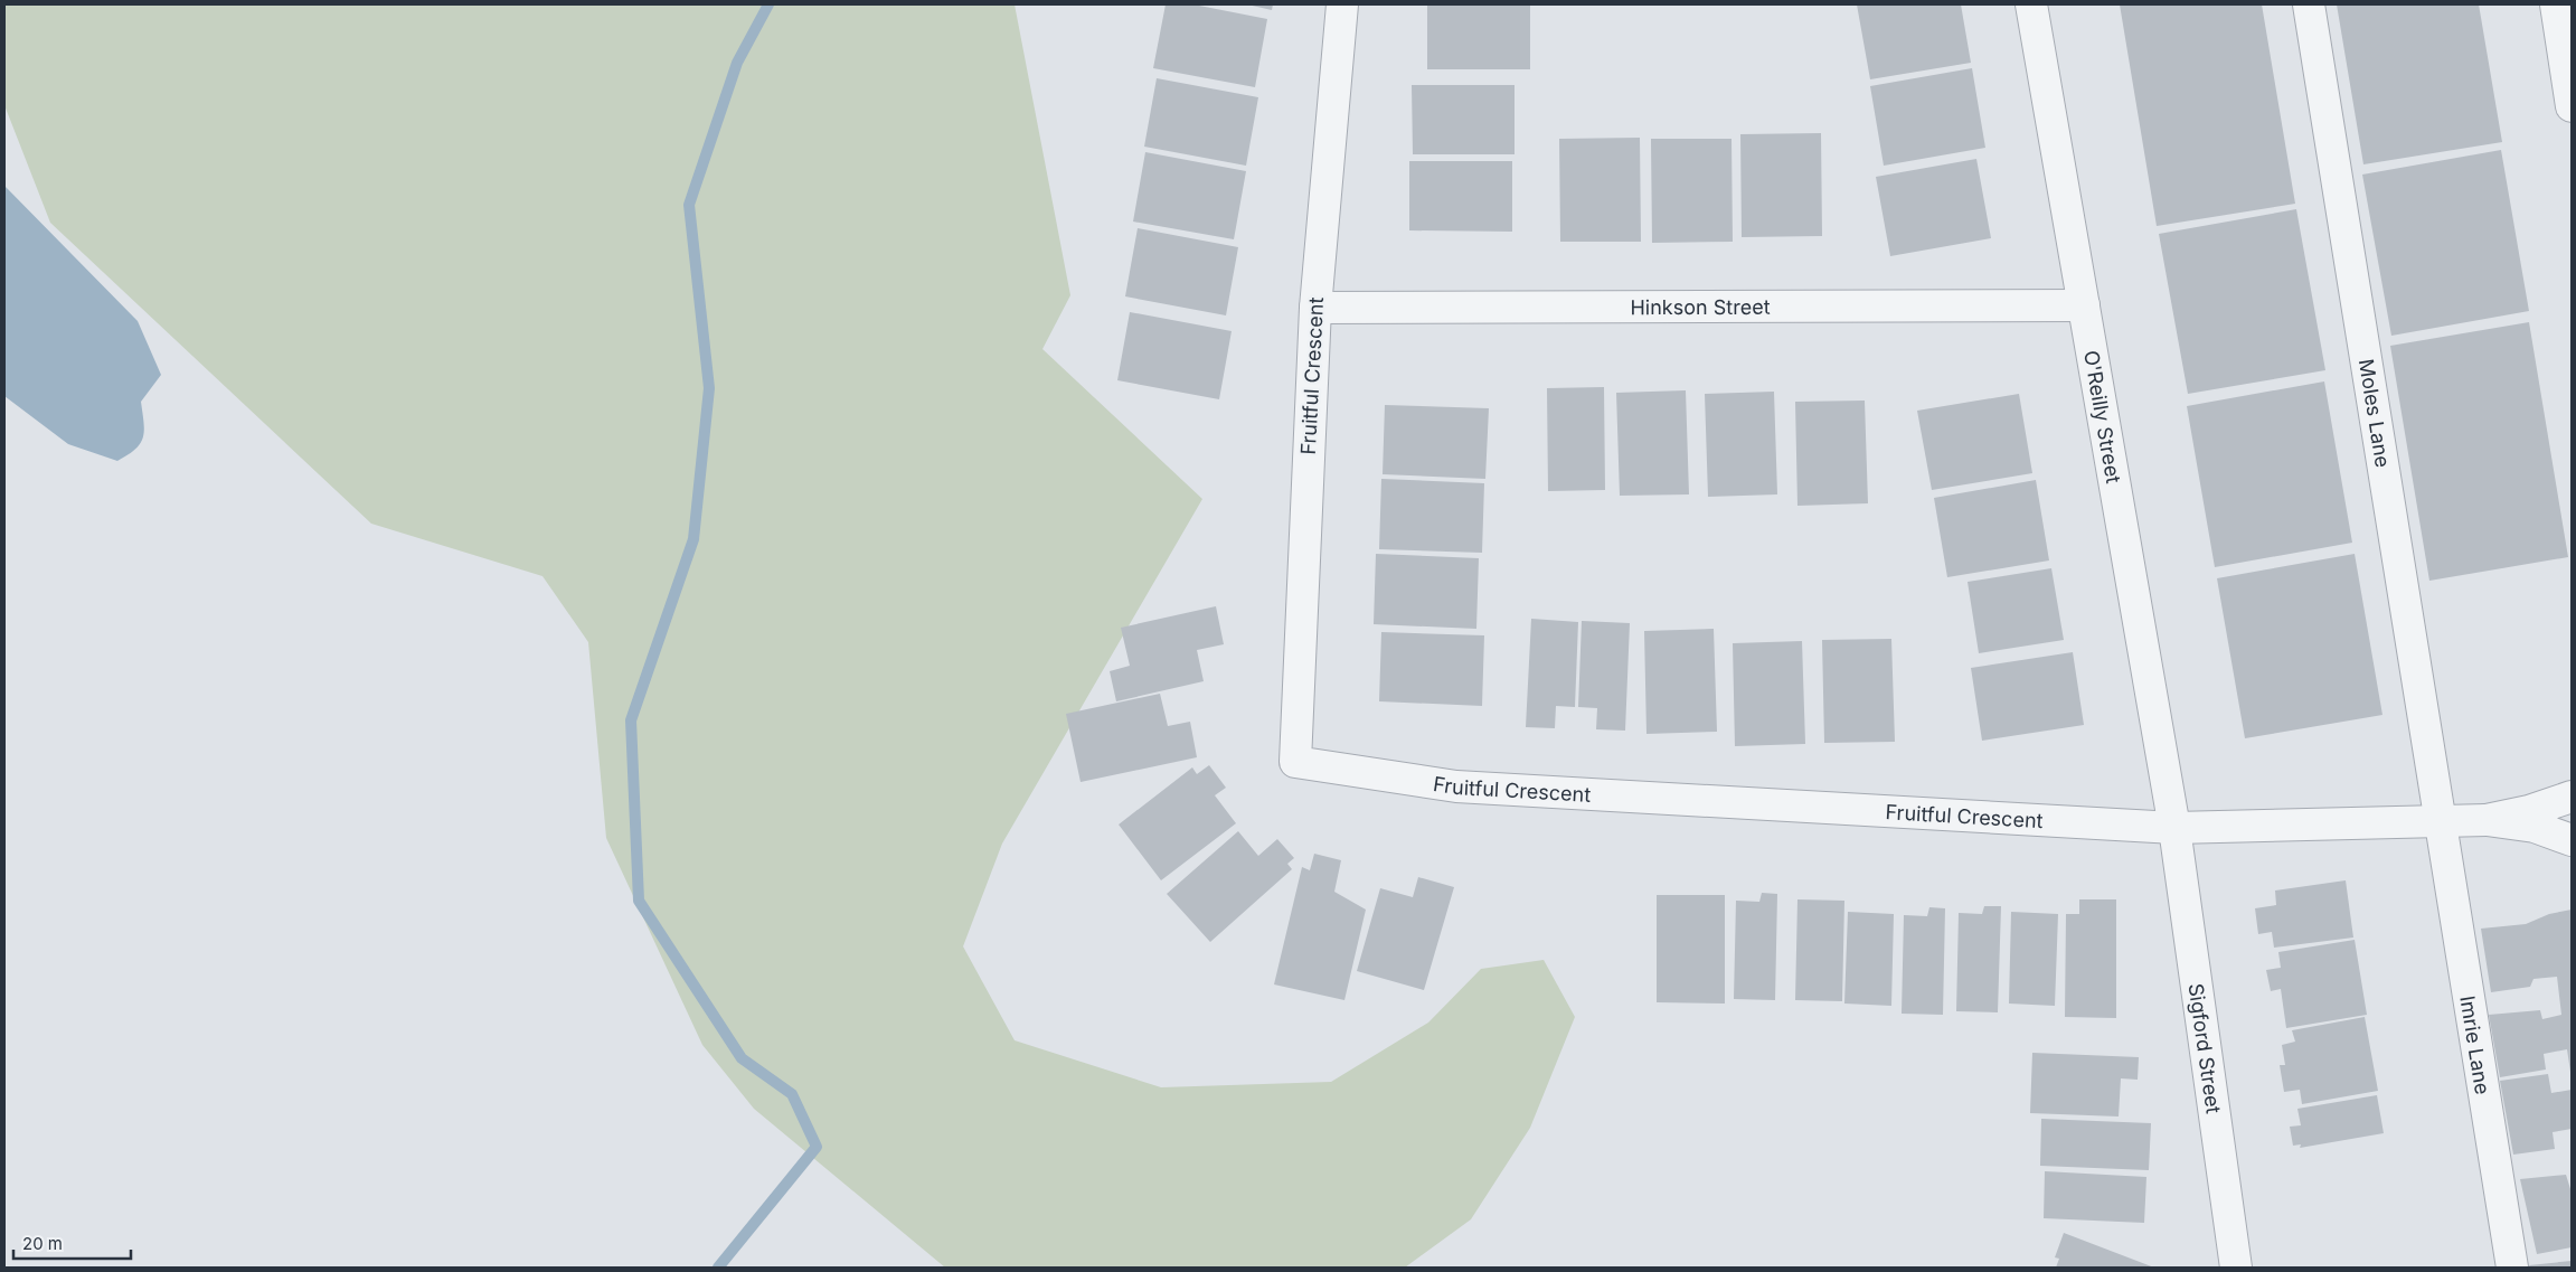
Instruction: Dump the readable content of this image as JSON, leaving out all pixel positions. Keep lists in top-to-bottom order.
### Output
{
  "streets": {
    "street": [
      "Hinkson Street",
      "Fruitful Crescent",
      "Moles Lane",
      "O'Reilly Street",
      "Imrie Lane",
      "Sigford Street"
    ]
  },
  "crossings": [
    ["Hinkson Street", "Fruitful Crescent"],
    ["Hinkson Street", "O'Reilly Street"],
    ["Fruitful Crescent", "Moles Lane"],
    ["Fruitful Crescent", "O'Reilly Street"],
    ["Fruitful Crescent", "Imrie Lane"],
    ["Fruitful Crescent", "Sigford Street"],
    ["Moles Lane", "Imrie Lane"],
    ["O'Reilly Street", "Sigford Street"]
  ],
  "scale_bar": "20 m"
}
